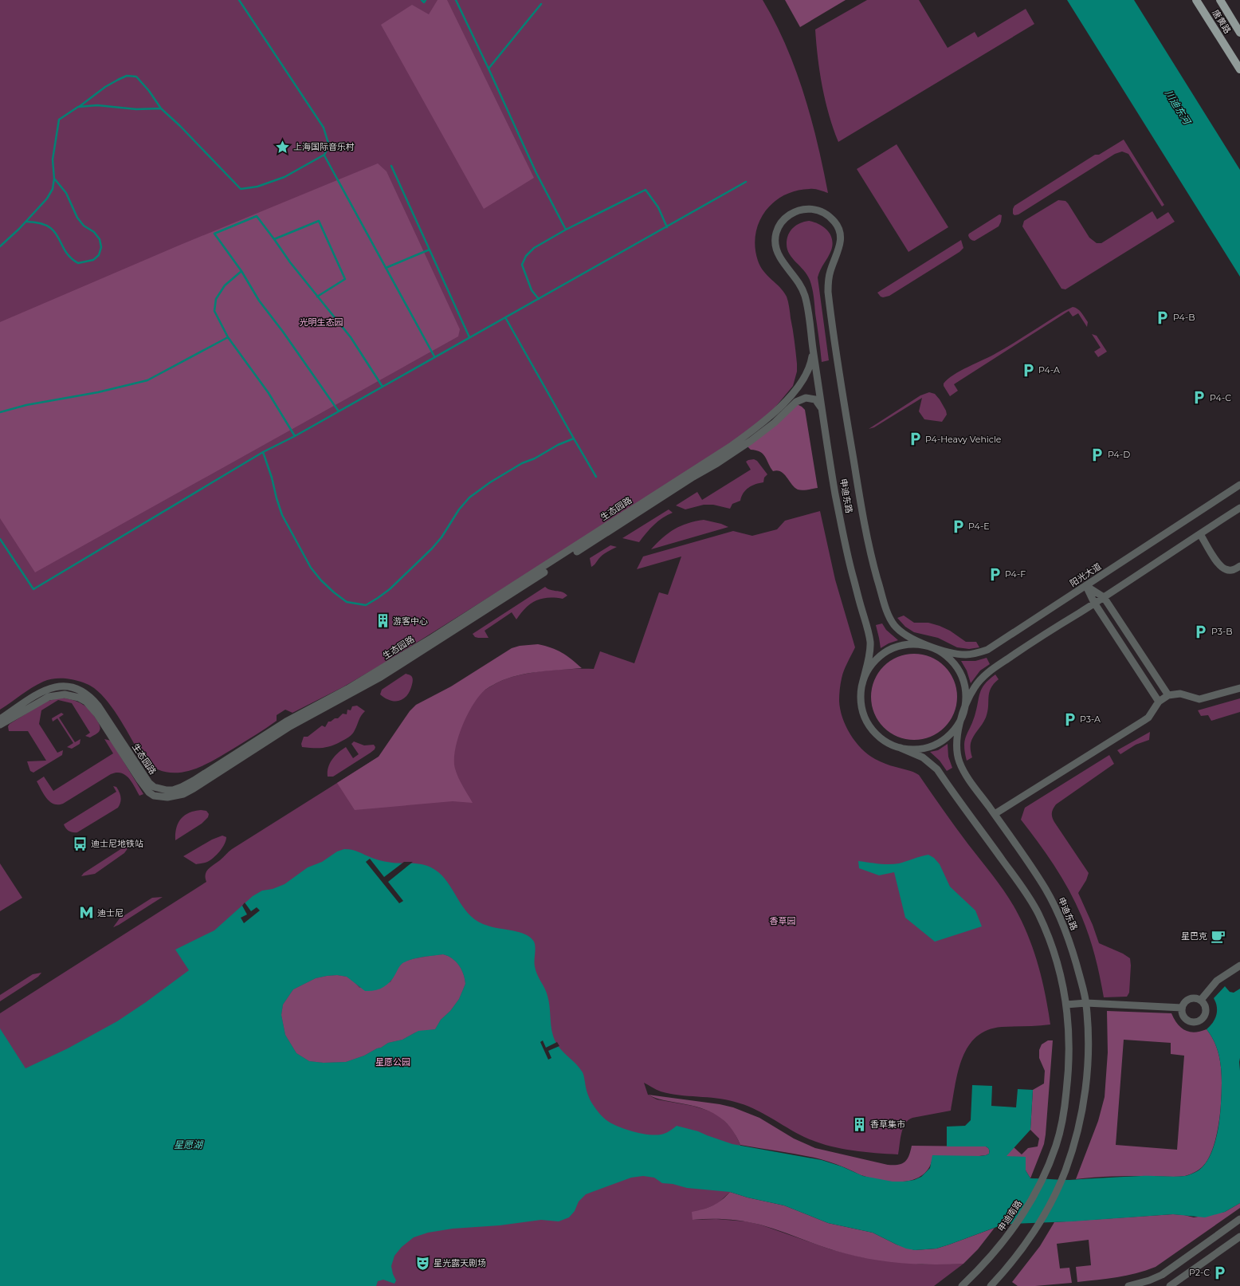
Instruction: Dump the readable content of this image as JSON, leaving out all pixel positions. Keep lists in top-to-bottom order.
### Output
{
  "streets": {
    "main road": ["唐黄路"],
    "street": [
      "申迪东路",
      "生态园路",
      "阳光大道",
      "申迪南路"
    ]
  },
  "crossings": [
    ["申迪东路", "生态园路"],
    ["申迪东路", "阳光大道"]
  ],
  "water": ["川迪东河", "星愿湖"],
  "parks": ["光明生态园", "香草园", "星愿公园"],
  "places": {
    "place": ["上海国际音乐村"],
    "parking": [
      "P4-B",
      "P4-A",
      "P4-C",
      "P4-Heavy Vehicle",
      "P4-D",
      "P4-E",
      "P4-F",
      "P3-B",
      "P3-A",
      "P2-C"
    ],
    "building": ["游客中心", "香草集市"],
    "bus stop": ["迪士尼地铁站"],
    "metro station": ["迪士尼"],
    "cafe": ["星巴克"],
    "theatre": ["星光露天剧场"]
  }
}
